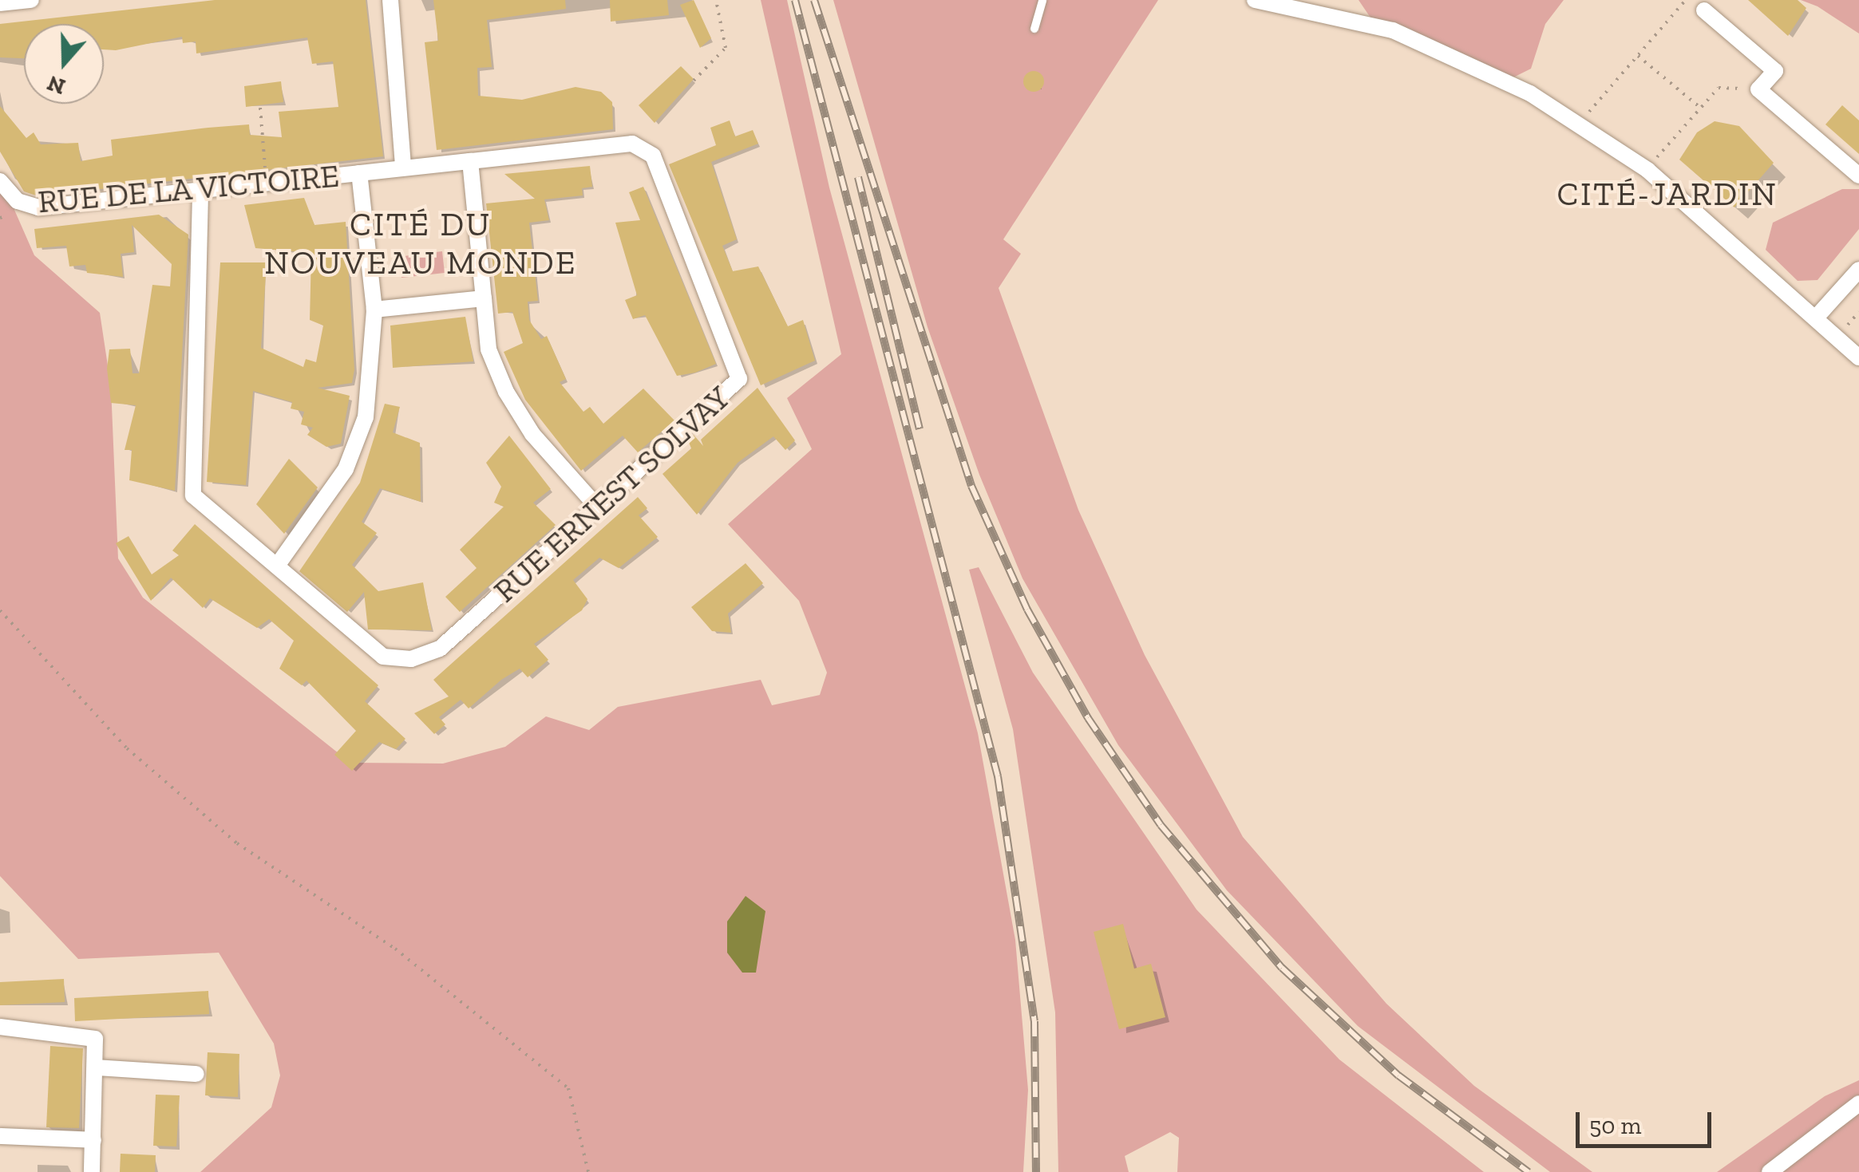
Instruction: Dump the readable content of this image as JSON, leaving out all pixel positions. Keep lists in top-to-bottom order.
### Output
{
  "streets": {
    "street": ["RUE DE LA VICTOIRE", "RUE ERNEST SOLVAY"]
  },
  "crossings": [
    ["RUE DE LA VICTOIRE", "RUE ERNEST SOLVAY"]
  ],
  "districts": ["CITÉ-JARDIN", "CITÉ DU NOUVEAU MONDE"],
  "scale_bar": "50 m",
  "north": "bottom"
}
